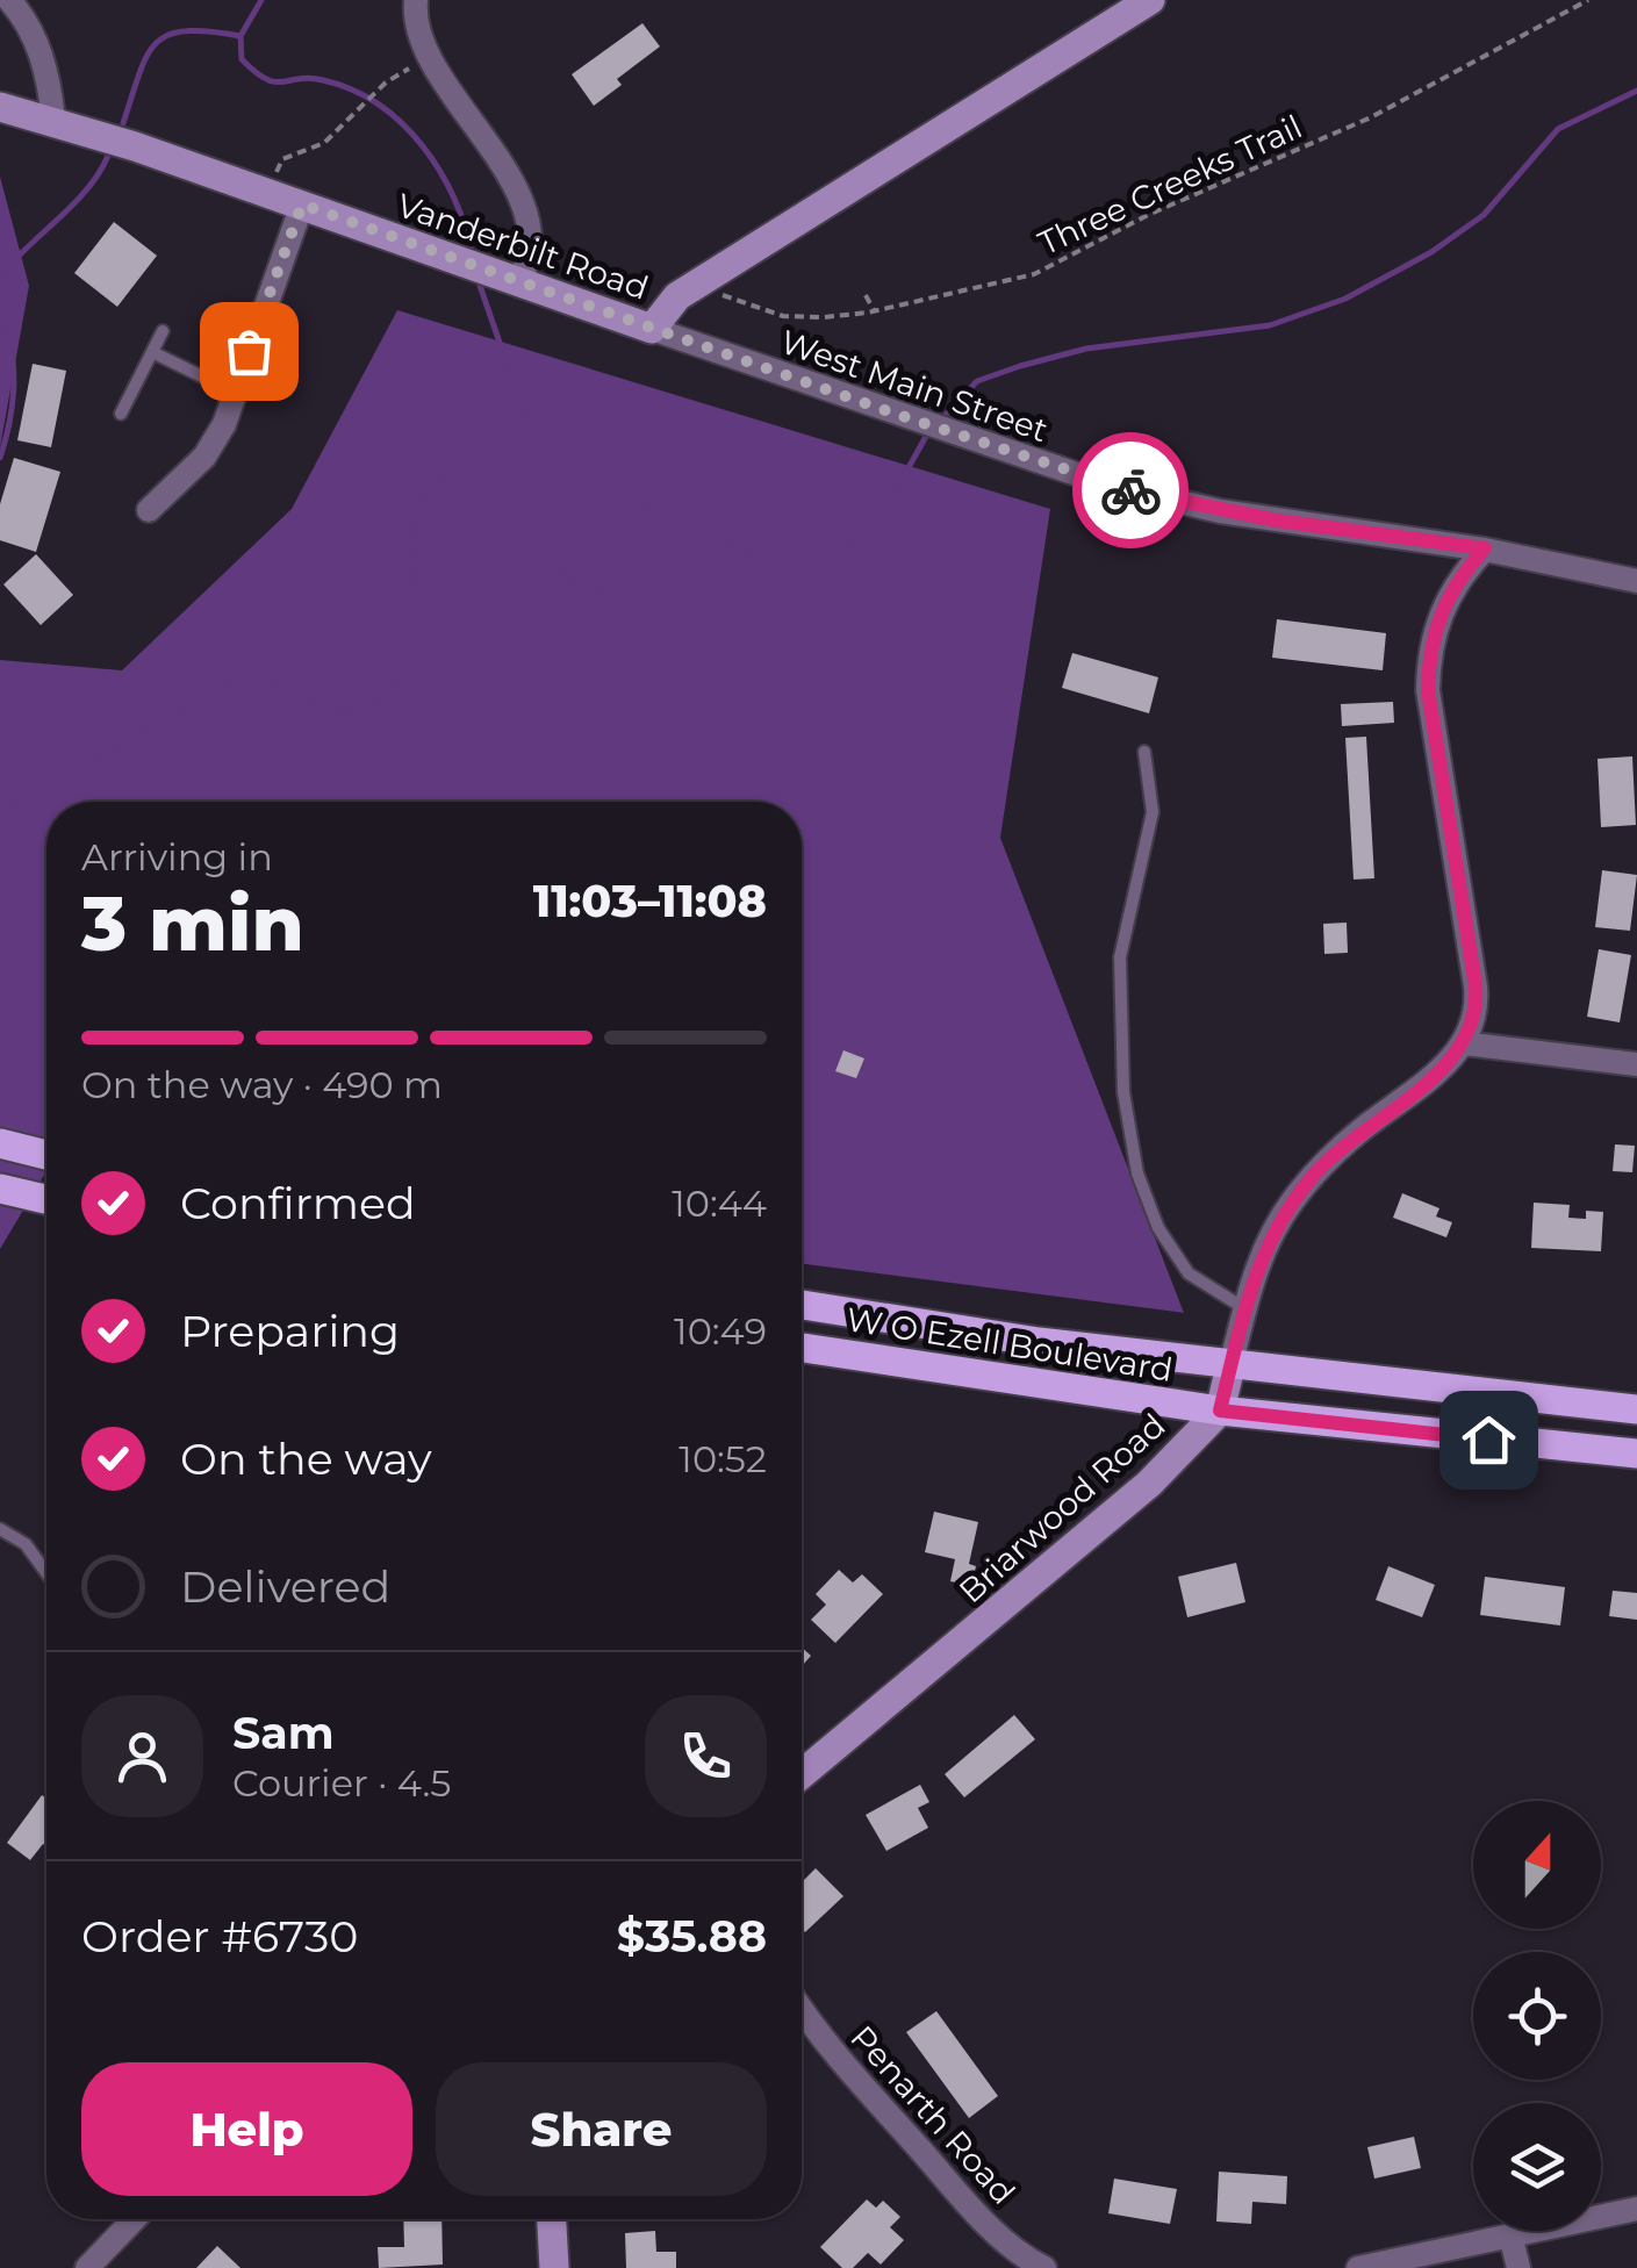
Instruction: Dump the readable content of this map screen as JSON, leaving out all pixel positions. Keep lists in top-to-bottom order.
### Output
{
  "streets": {
    "main road": ["W O Ezell Boulevard"],
    "street": [
      "Vanderbilt Road",
      "West Main Street",
      "Briarwood Road",
      "Penarth Road"
    ],
    "path": ["Three Creeks Trail"]
  },
  "crossings": [
    ["Vanderbilt Road", "West Main Street"],
    ["W O Ezell Boulevard", "Briarwood Road"]
  ],
  "north": "top",
  "page": {
    "heading": ["3 min", "Arriving in", "11:03–11:08"],
    "panel": [
      "Sam",
      "Courier · 4.5",
      "Order #6730",
      "$35.88"
    ],
    "bar": "On the way · 490 m",
    "list": [
      ["Confirmed", "10:44"],
      ["Preparing", "10:49"],
      ["On the way", "10:52"],
      "Delivered"
    ],
    "buttons": ["Help", "Share"]
  }
}
